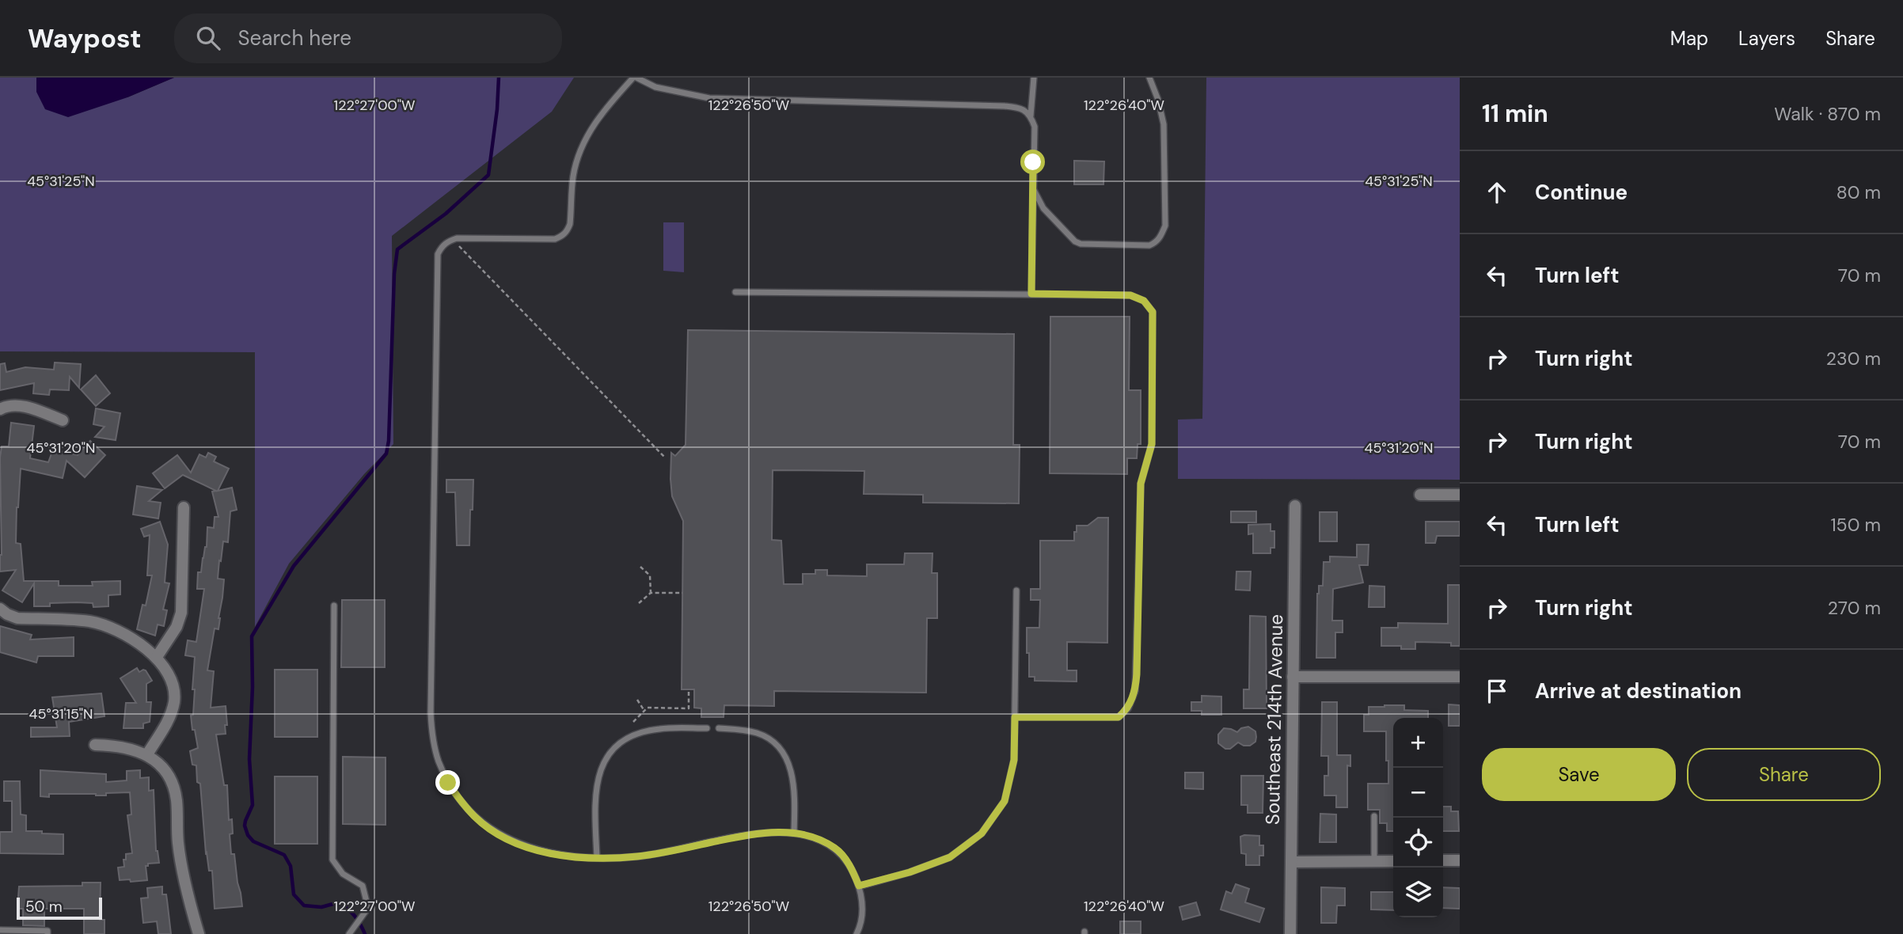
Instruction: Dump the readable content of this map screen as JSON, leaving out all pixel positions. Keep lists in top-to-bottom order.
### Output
{
  "streets": {
    "street": ["Southeast 214th Avenue"]
  },
  "scale_bar": "50 m",
  "page": {
    "header": "Waypost",
    "search": "Search here",
    "nav": ["Map", "Layers", "Share"],
    "heading": ["11 min", "Walk · 870 m"],
    "list": [
      ["Continue", "80 m"],
      ["Turn left", "70 m"],
      ["Turn right", "230 m"],
      ["Turn right", "70 m"],
      ["Turn left", "150 m"],
      ["Turn right", "270 m"],
      "Arrive at destination"
    ],
    "map_buttons": ["+", "−"],
    "buttons": ["Save", "Share"],
    "scale": "50 m"
  },
  "coordinates": [
    "122°27'00\"W",
    "122°26'50\"W",
    "122°26'40\"W",
    "45°31'25\"N",
    "45°31'20\"N",
    "45°31'15\"N"
  ]
}
